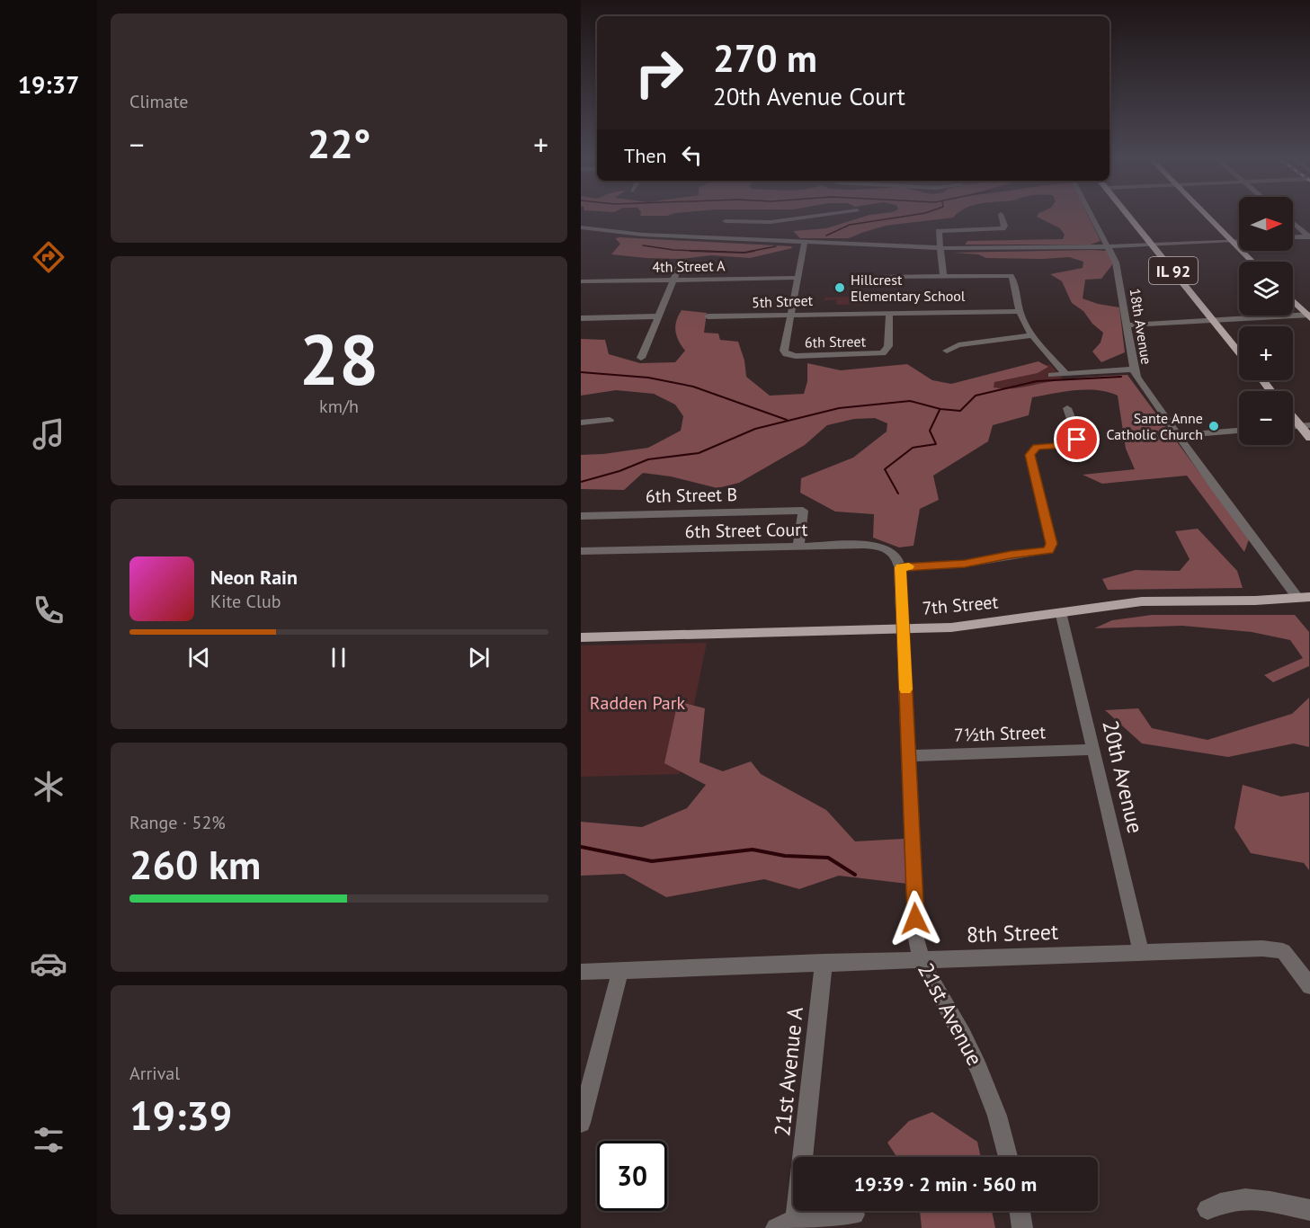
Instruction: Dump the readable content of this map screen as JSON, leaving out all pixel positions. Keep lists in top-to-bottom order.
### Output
{
  "streets": {
    "main road": ["IL 92", "7th Street"],
    "street": [
      "4th Street A",
      "5th Street",
      "18th Avenue",
      "6th Street",
      "6th Street B",
      "6th Street Court",
      "7½th Street",
      "20th Avenue",
      "8th Street",
      "21st Avenue",
      "21st Avenue A"
    ]
  },
  "crossings": [
    ["5th Street", "6th Street"],
    ["18th Avenue", "7th Street"],
    ["6th Street B", "6th Street Court"],
    ["6th Street Court", "21st Avenue"],
    ["7th Street", "20th Avenue"],
    ["7th Street", "21st Avenue"],
    ["7½th Street", "20th Avenue"],
    ["7½th Street", "21st Avenue"],
    ["20th Avenue", "8th Street"],
    ["8th Street", "21st Avenue"],
    ["8th Street", "21st Avenue A"]
  ],
  "parks": ["Radden Park"],
  "places": ["Hillcrest Elementary School", "Sante Anne Catholic Church"],
  "north": "right",
  "page": {
    "tabs": "19:37",
    "tile": [
      "Climate",
      ["28", "km/h"],
      ["Range · 52%", "260 km"],
      ["Arrival", "19:39"]
    ],
    "turn": ["270 m", "20th Avenue Court"],
    "heat": ["−", "22°", "+"],
    "then": "Then",
    "map_buttons": ["+", "−"],
    "song": ["Neon Rain", "Kite Club"],
    "limit": "30",
    "trip": "19:39 · 2 min · 560 m"
  }
}
